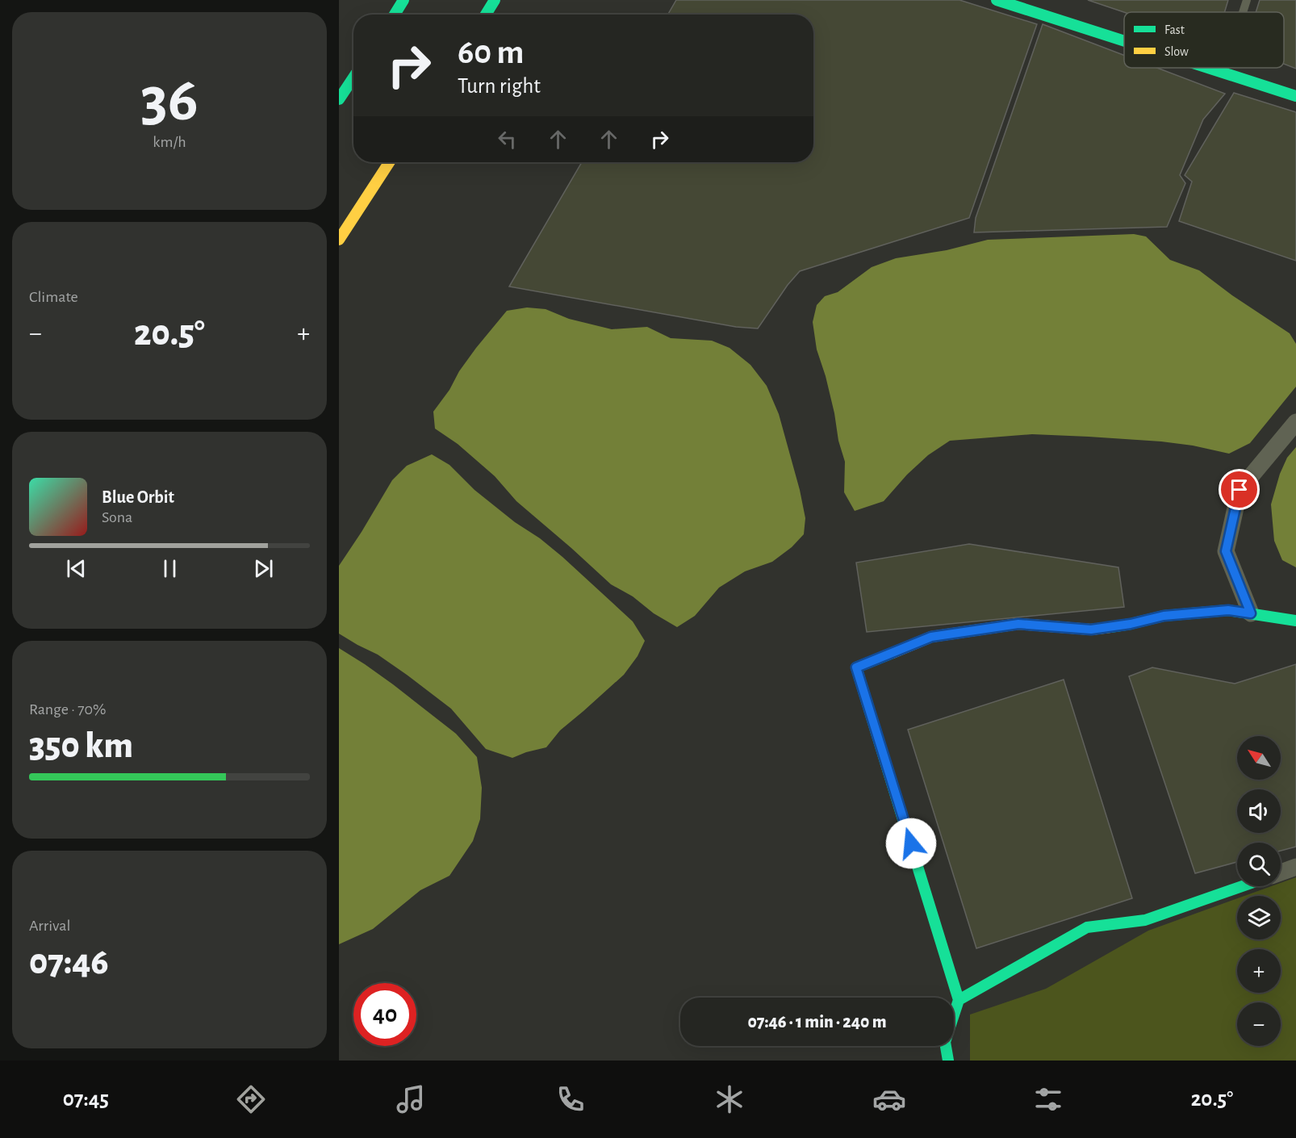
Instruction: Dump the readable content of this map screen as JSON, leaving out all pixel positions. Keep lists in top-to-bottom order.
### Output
{
  "legend": ["Fast", "Slow"],
  "north": "top left",
  "page": {
    "tile": [
      ["36", "km/h"],
      "Climate",
      ["Range · 70%", "350 km"],
      ["Arrival", "07:46"]
    ],
    "turn": ["60 m", "Turn right"],
    "heat": ["−", "20.5°", "+"],
    "song": ["Blue Orbit", "Sona"],
    "map_buttons": ["+", "−"],
    "limit": "40",
    "trip": "07:46 · 1 min · 240 m",
    "tabs": ["07:45", "20.5°"]
  }
}
